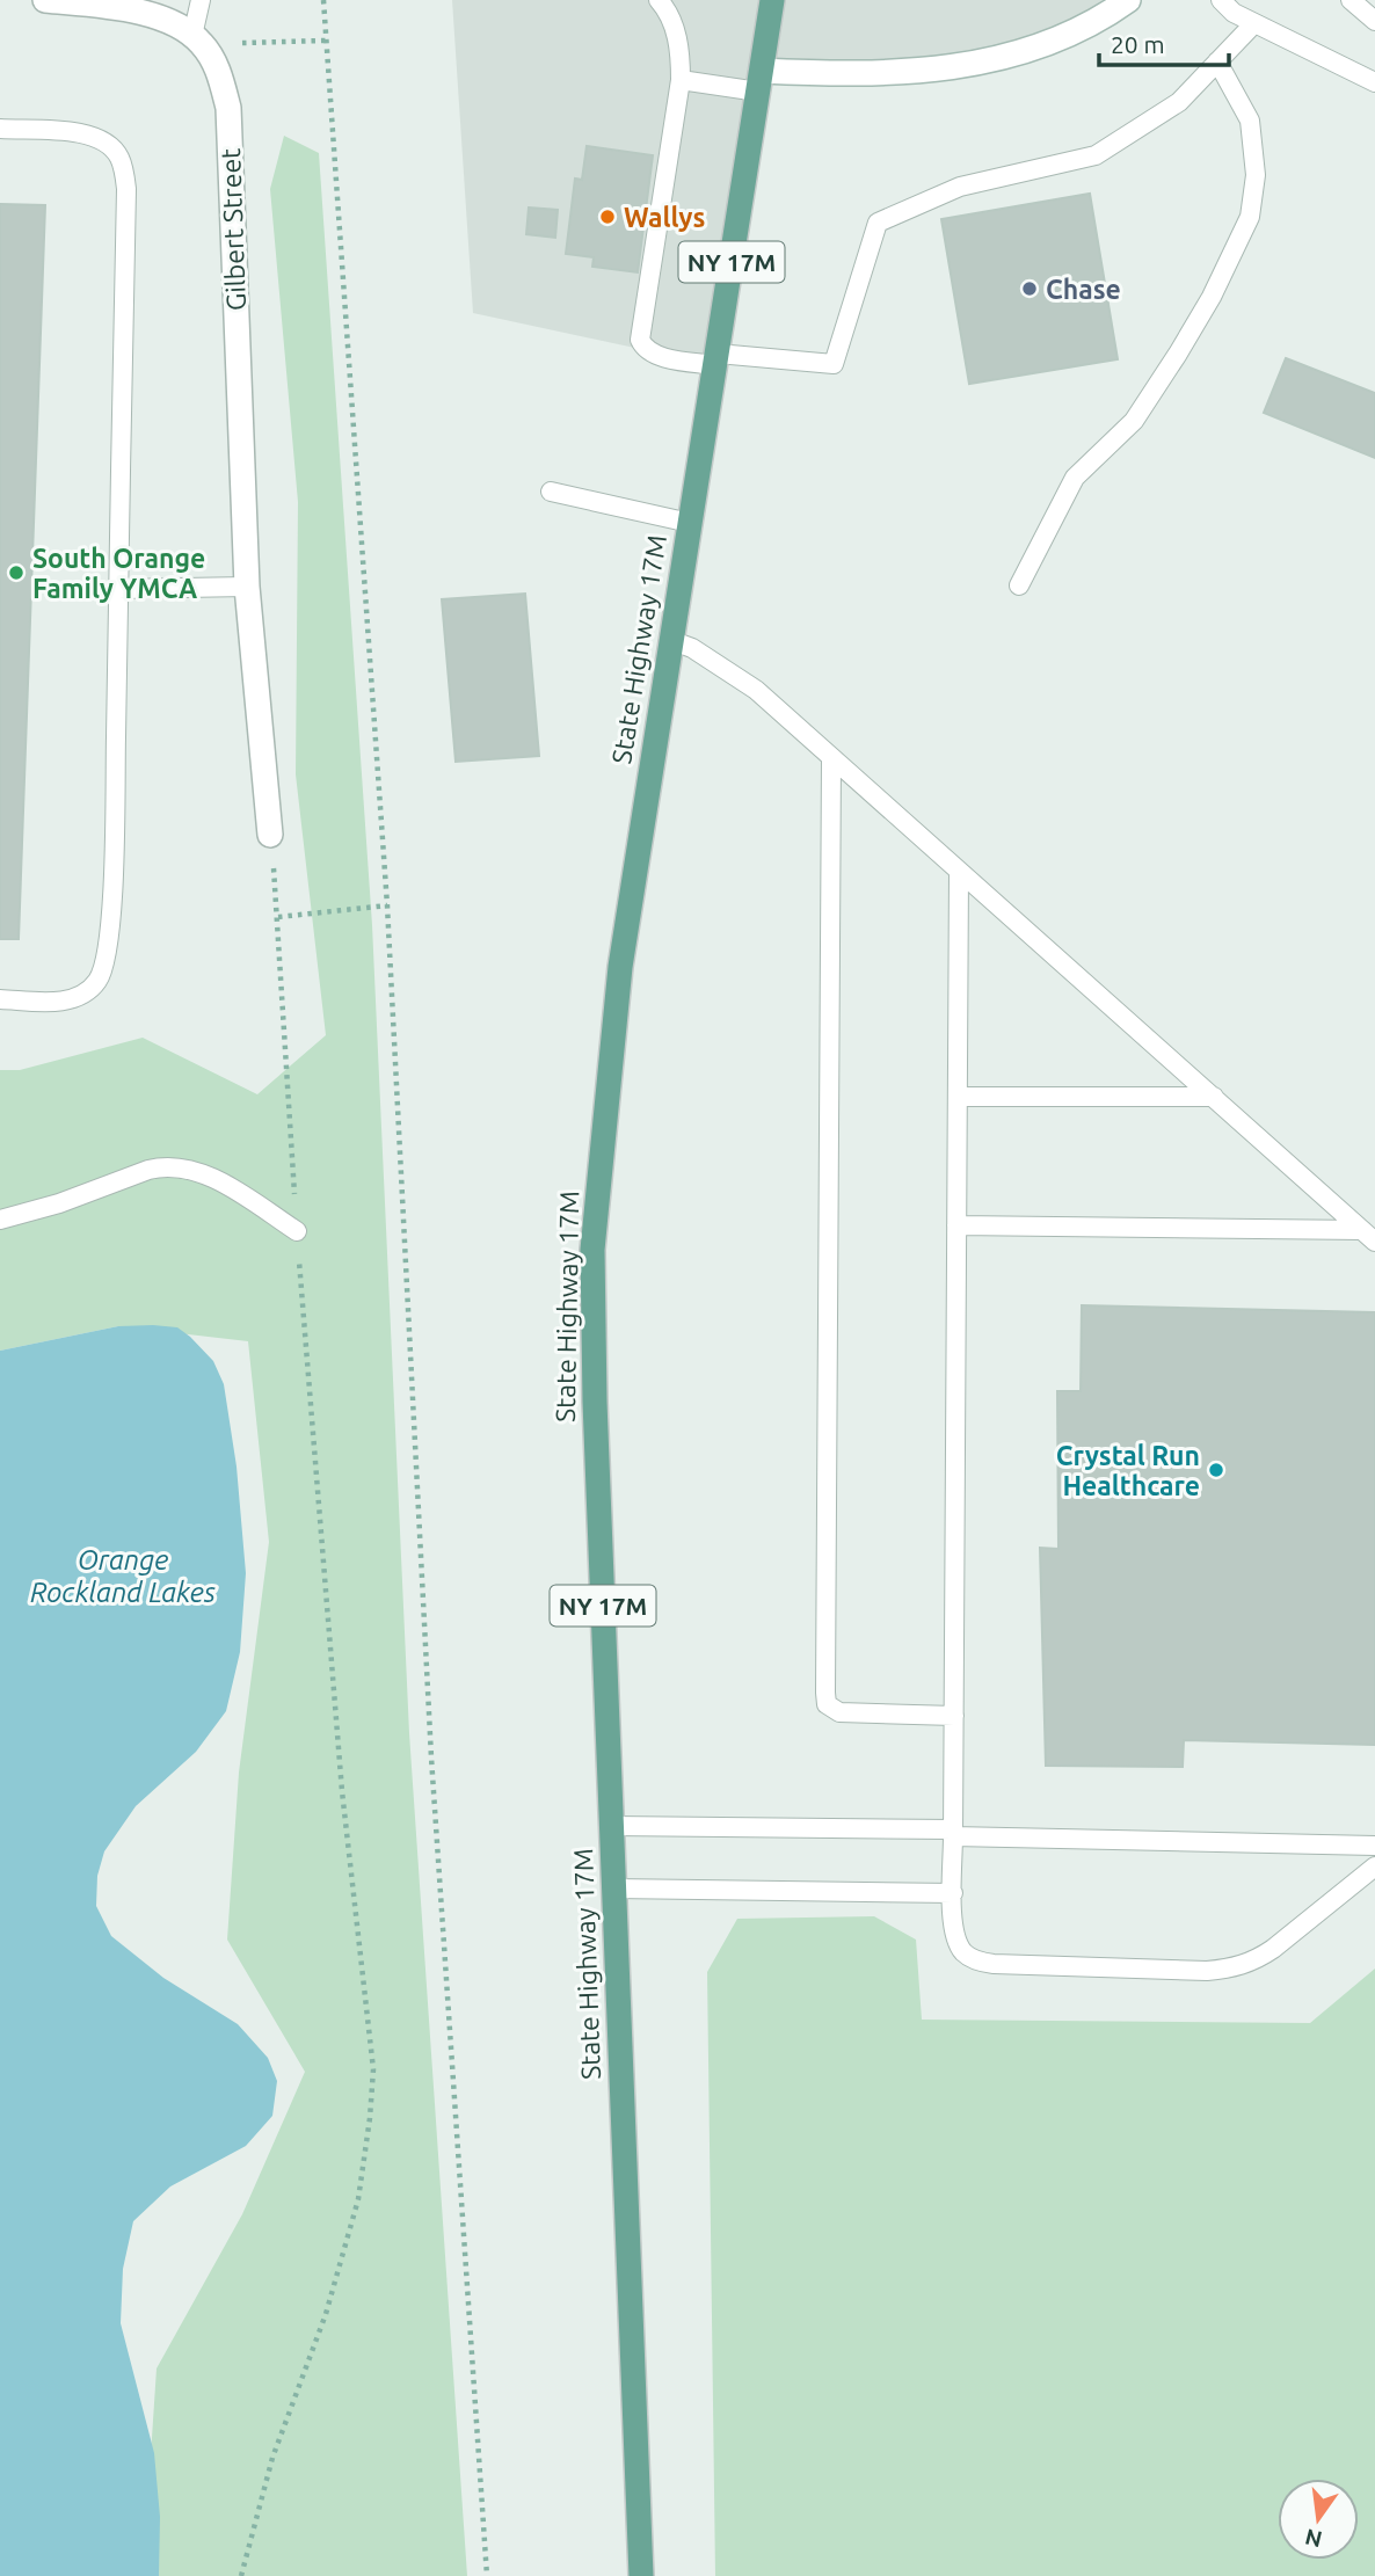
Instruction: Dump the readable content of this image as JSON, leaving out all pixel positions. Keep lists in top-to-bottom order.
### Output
{
  "streets": {
    "main road": ["NY 17M", "State Highway 17M"],
    "street": ["Gilbert Street"]
  },
  "water": ["Orange Rockland Lakes"],
  "places": [
    "Wallys",
    "Chase",
    "South Orange Family YMCA",
    "Crystal Run Healthcare"
  ],
  "scale_bar": "20 m",
  "north": "bottom"
}
